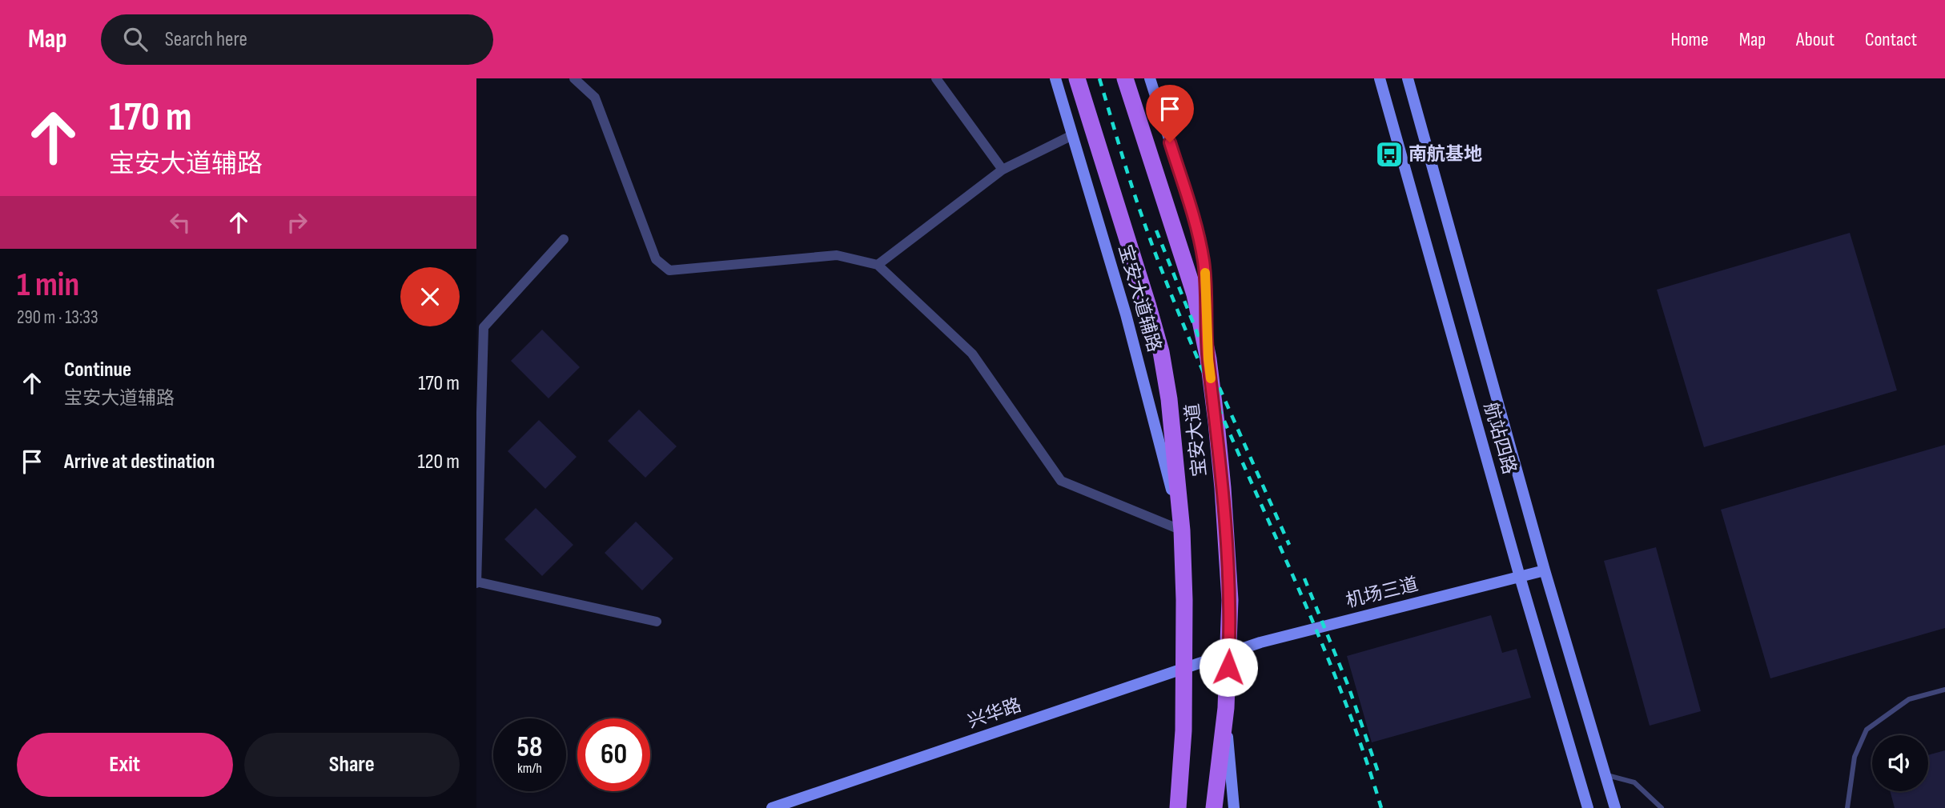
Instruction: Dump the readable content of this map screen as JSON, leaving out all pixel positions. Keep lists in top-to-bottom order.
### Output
{
  "streets": {
    "main road": ["宝安大道"],
    "street": [
      "宝安大道辅路",
      "航站四路",
      "机场三道",
      "兴华路"
    ]
  },
  "crossings": [
    ["宝安大道辅路", "宝安大道"],
    ["航站四路", "机场三道"],
    ["宝安大道", "机场三道"],
    ["宝安大道", "兴华路"],
    ["机场三道", "兴华路"]
  ],
  "places": {
    "bus stop": ["南航基地"]
  },
  "page": {
    "header": "Map",
    "search": "Search here",
    "nav": [
      "Home",
      "Map",
      "About",
      "Contact"
    ],
    "turn": ["170 m", "宝安大道辅路"],
    "heading": ["1 min", "290 m · 13:33"],
    "list": [
      {
        "name": "Continue",
        "note": "宝安大道辅路",
        "value": "170 m"
      },
      {
        "name": "Arrive at destination",
        "value": "120 m"
      }
    ],
    "speed": "58 km/h",
    "limit": "60",
    "buttons": ["Exit", "Share"]
  }
}
